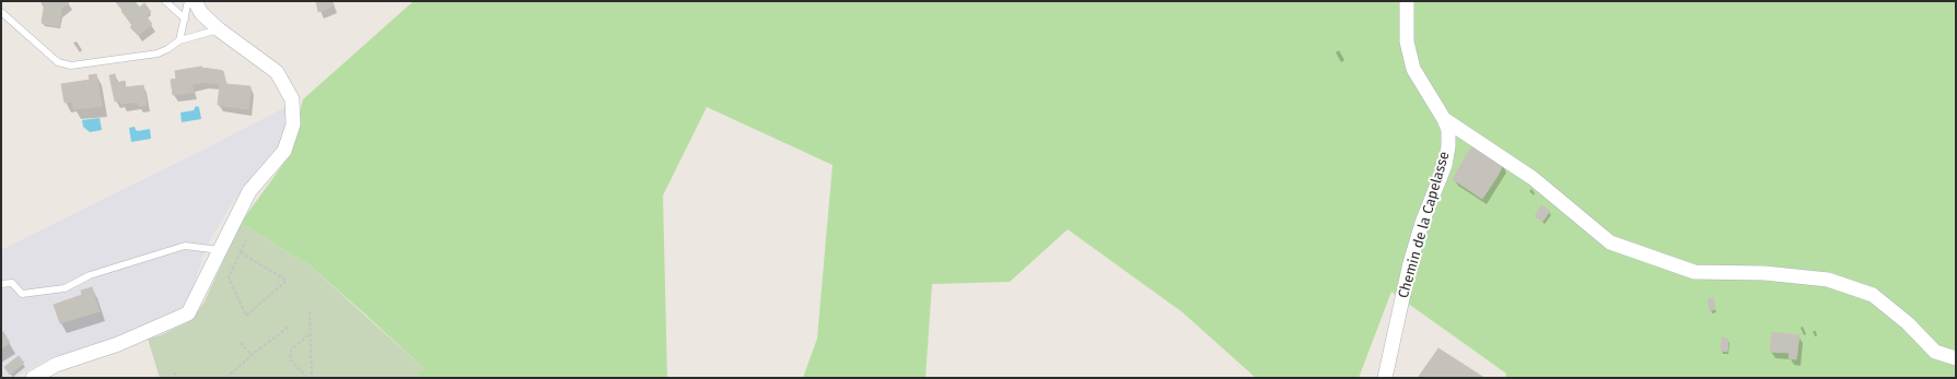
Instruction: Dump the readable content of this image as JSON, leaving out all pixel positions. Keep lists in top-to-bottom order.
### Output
{
  "streets": {
    "street": ["Chemin de la Capelasse"]
  }
}
